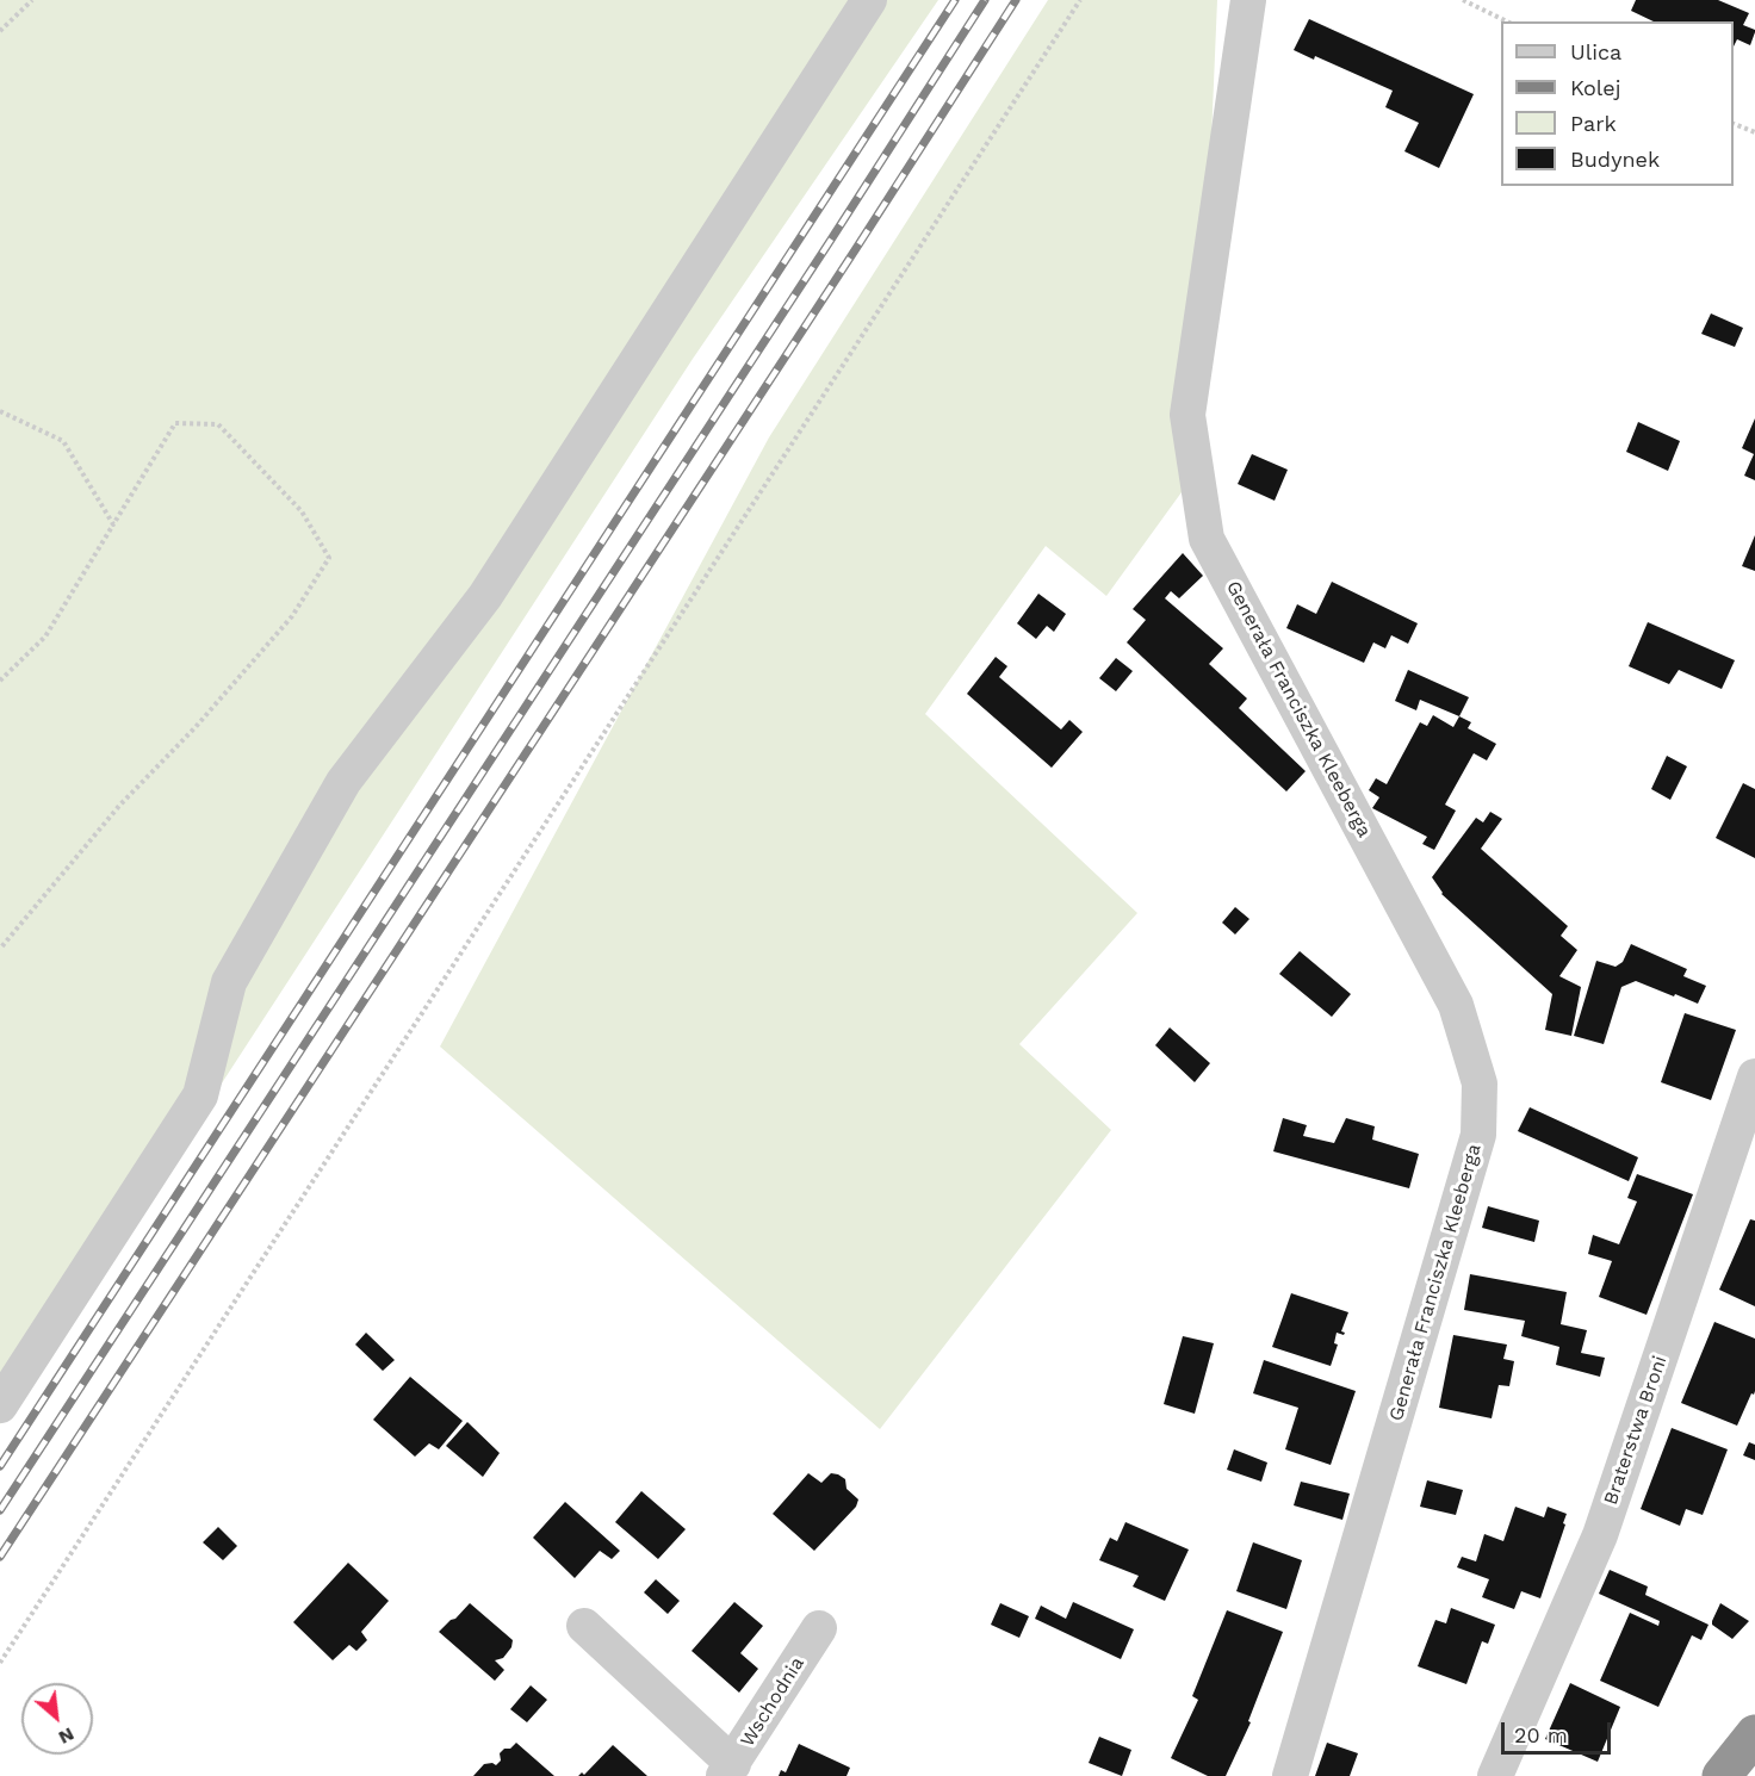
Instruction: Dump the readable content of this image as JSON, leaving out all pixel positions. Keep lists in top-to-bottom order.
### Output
{
  "streets": {
    "street": ["Generała Franciszka Kleeberga", "Braterstwa Broni", "Wschodnia"]
  },
  "legend": [
    "Ulica",
    "Kolej",
    "Park",
    "Budynek"
  ],
  "scale_bar": "20 m",
  "north": "bottom right"
}
